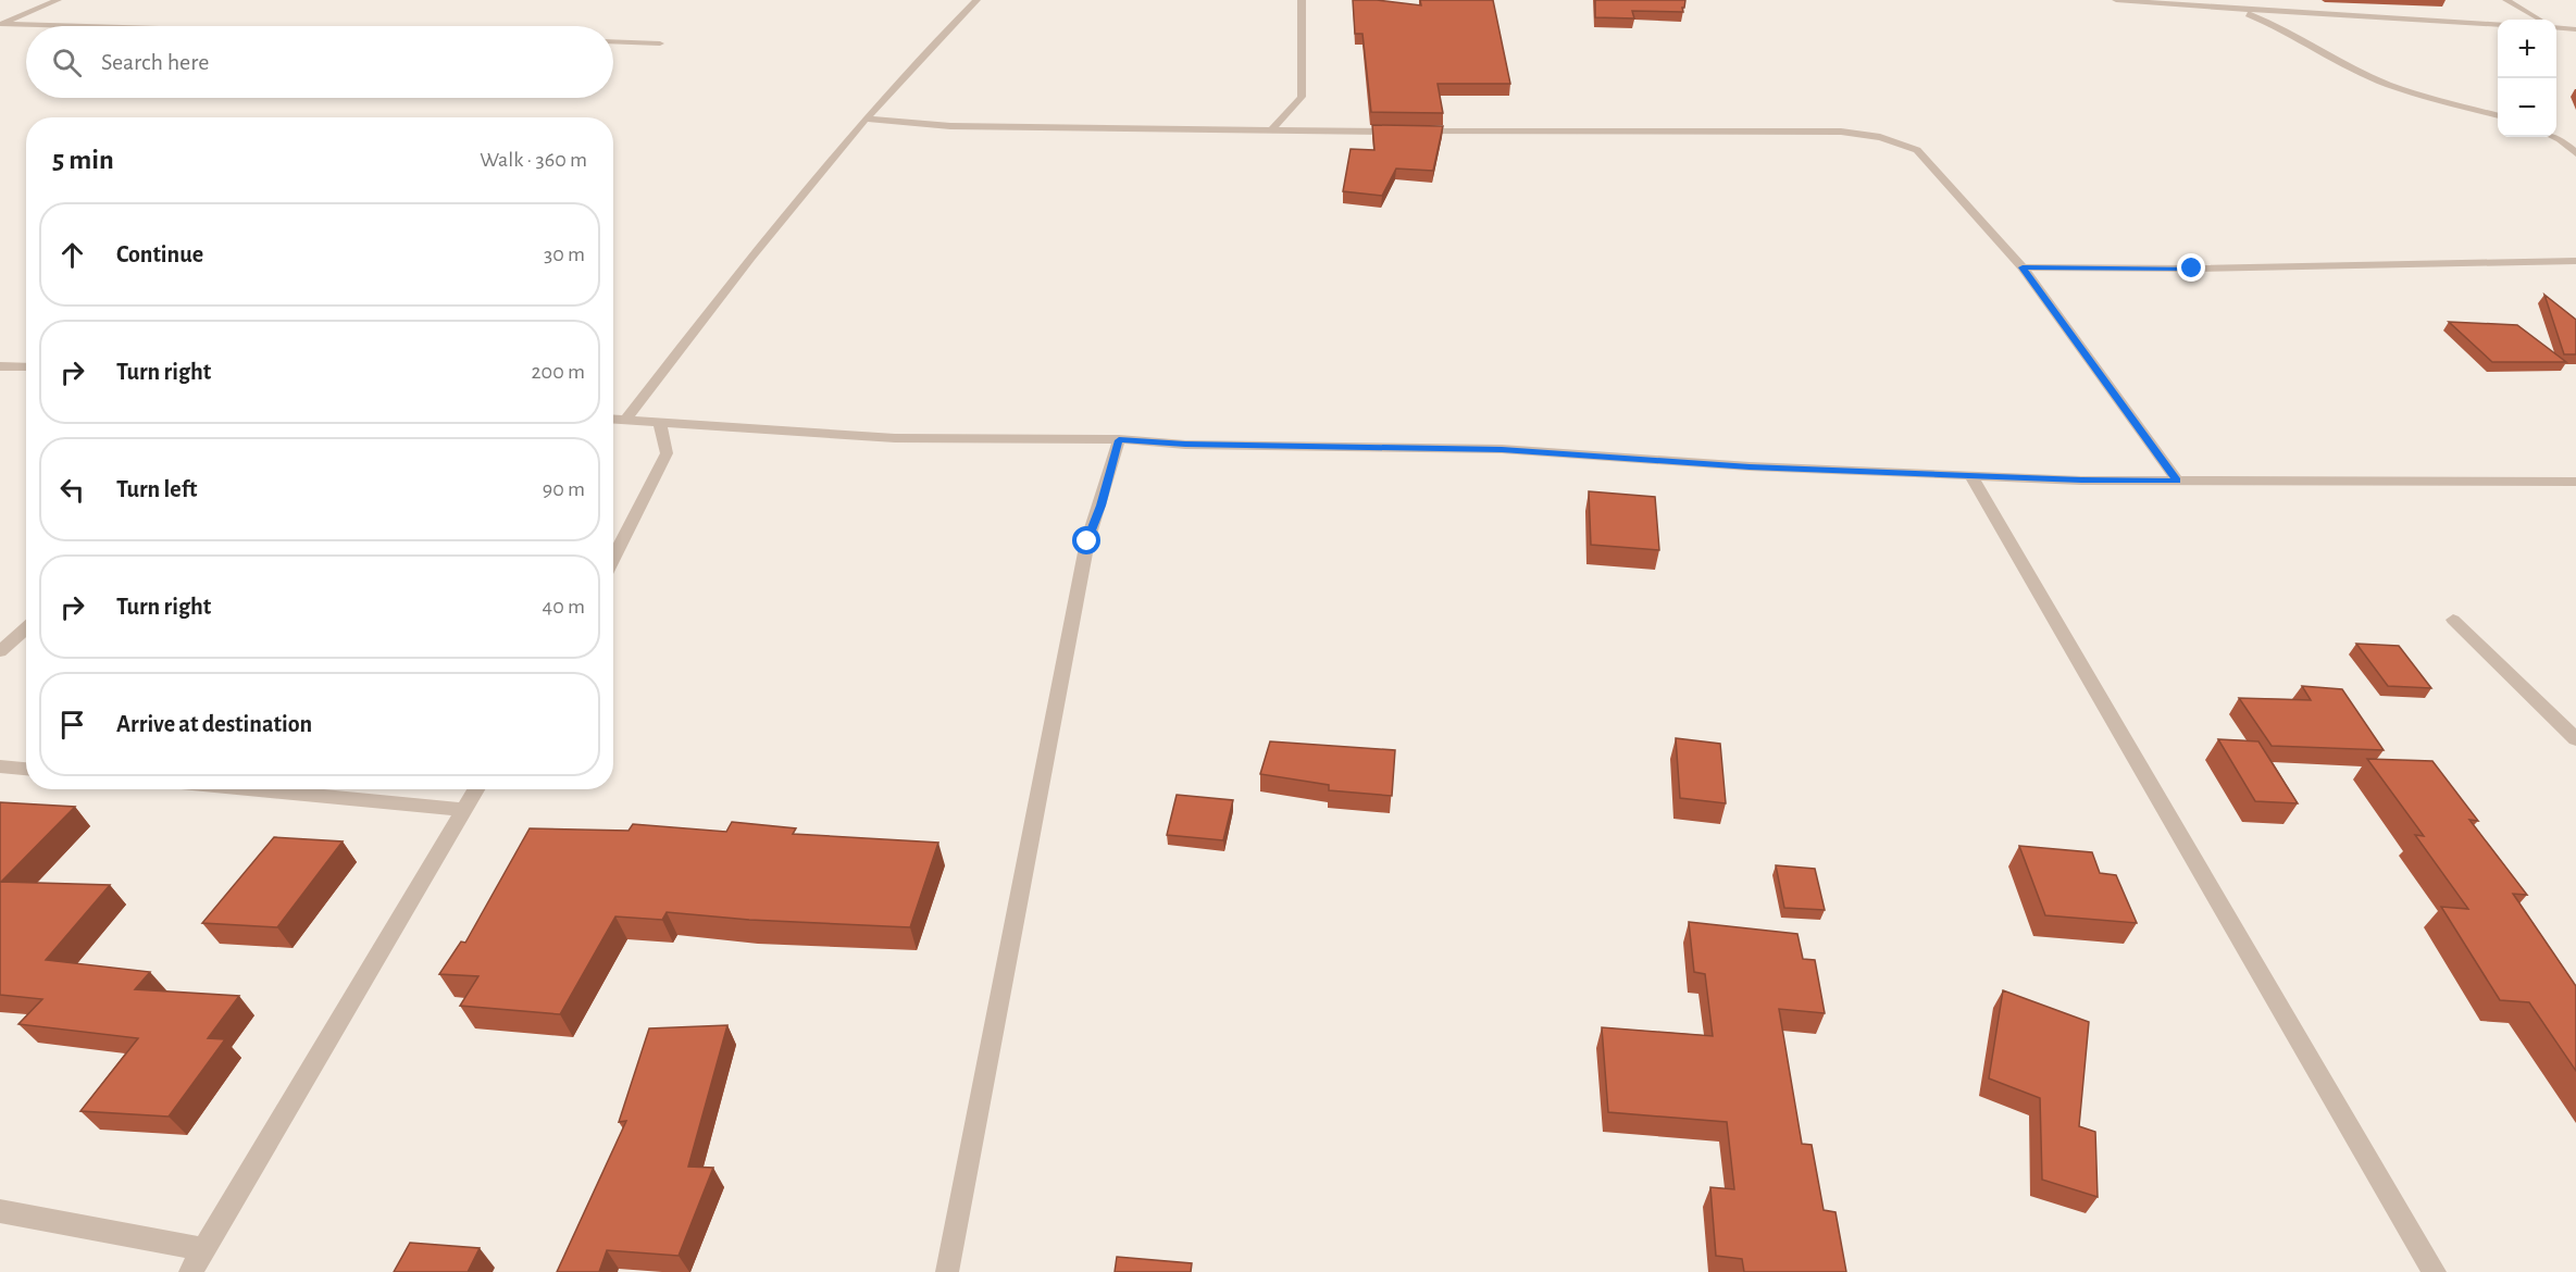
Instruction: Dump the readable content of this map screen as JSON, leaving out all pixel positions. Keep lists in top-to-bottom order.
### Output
{
  "page": {
    "map_buttons": ["+", "−"],
    "search": "Search here",
    "heading": ["5 min", "Walk · 360 m"],
    "list": [
      ["Continue", "30 m"],
      ["Turn right", "200 m"],
      ["Turn left", "90 m"],
      ["Turn right", "40 m"],
      "Arrive at destination"
    ]
  }
}
